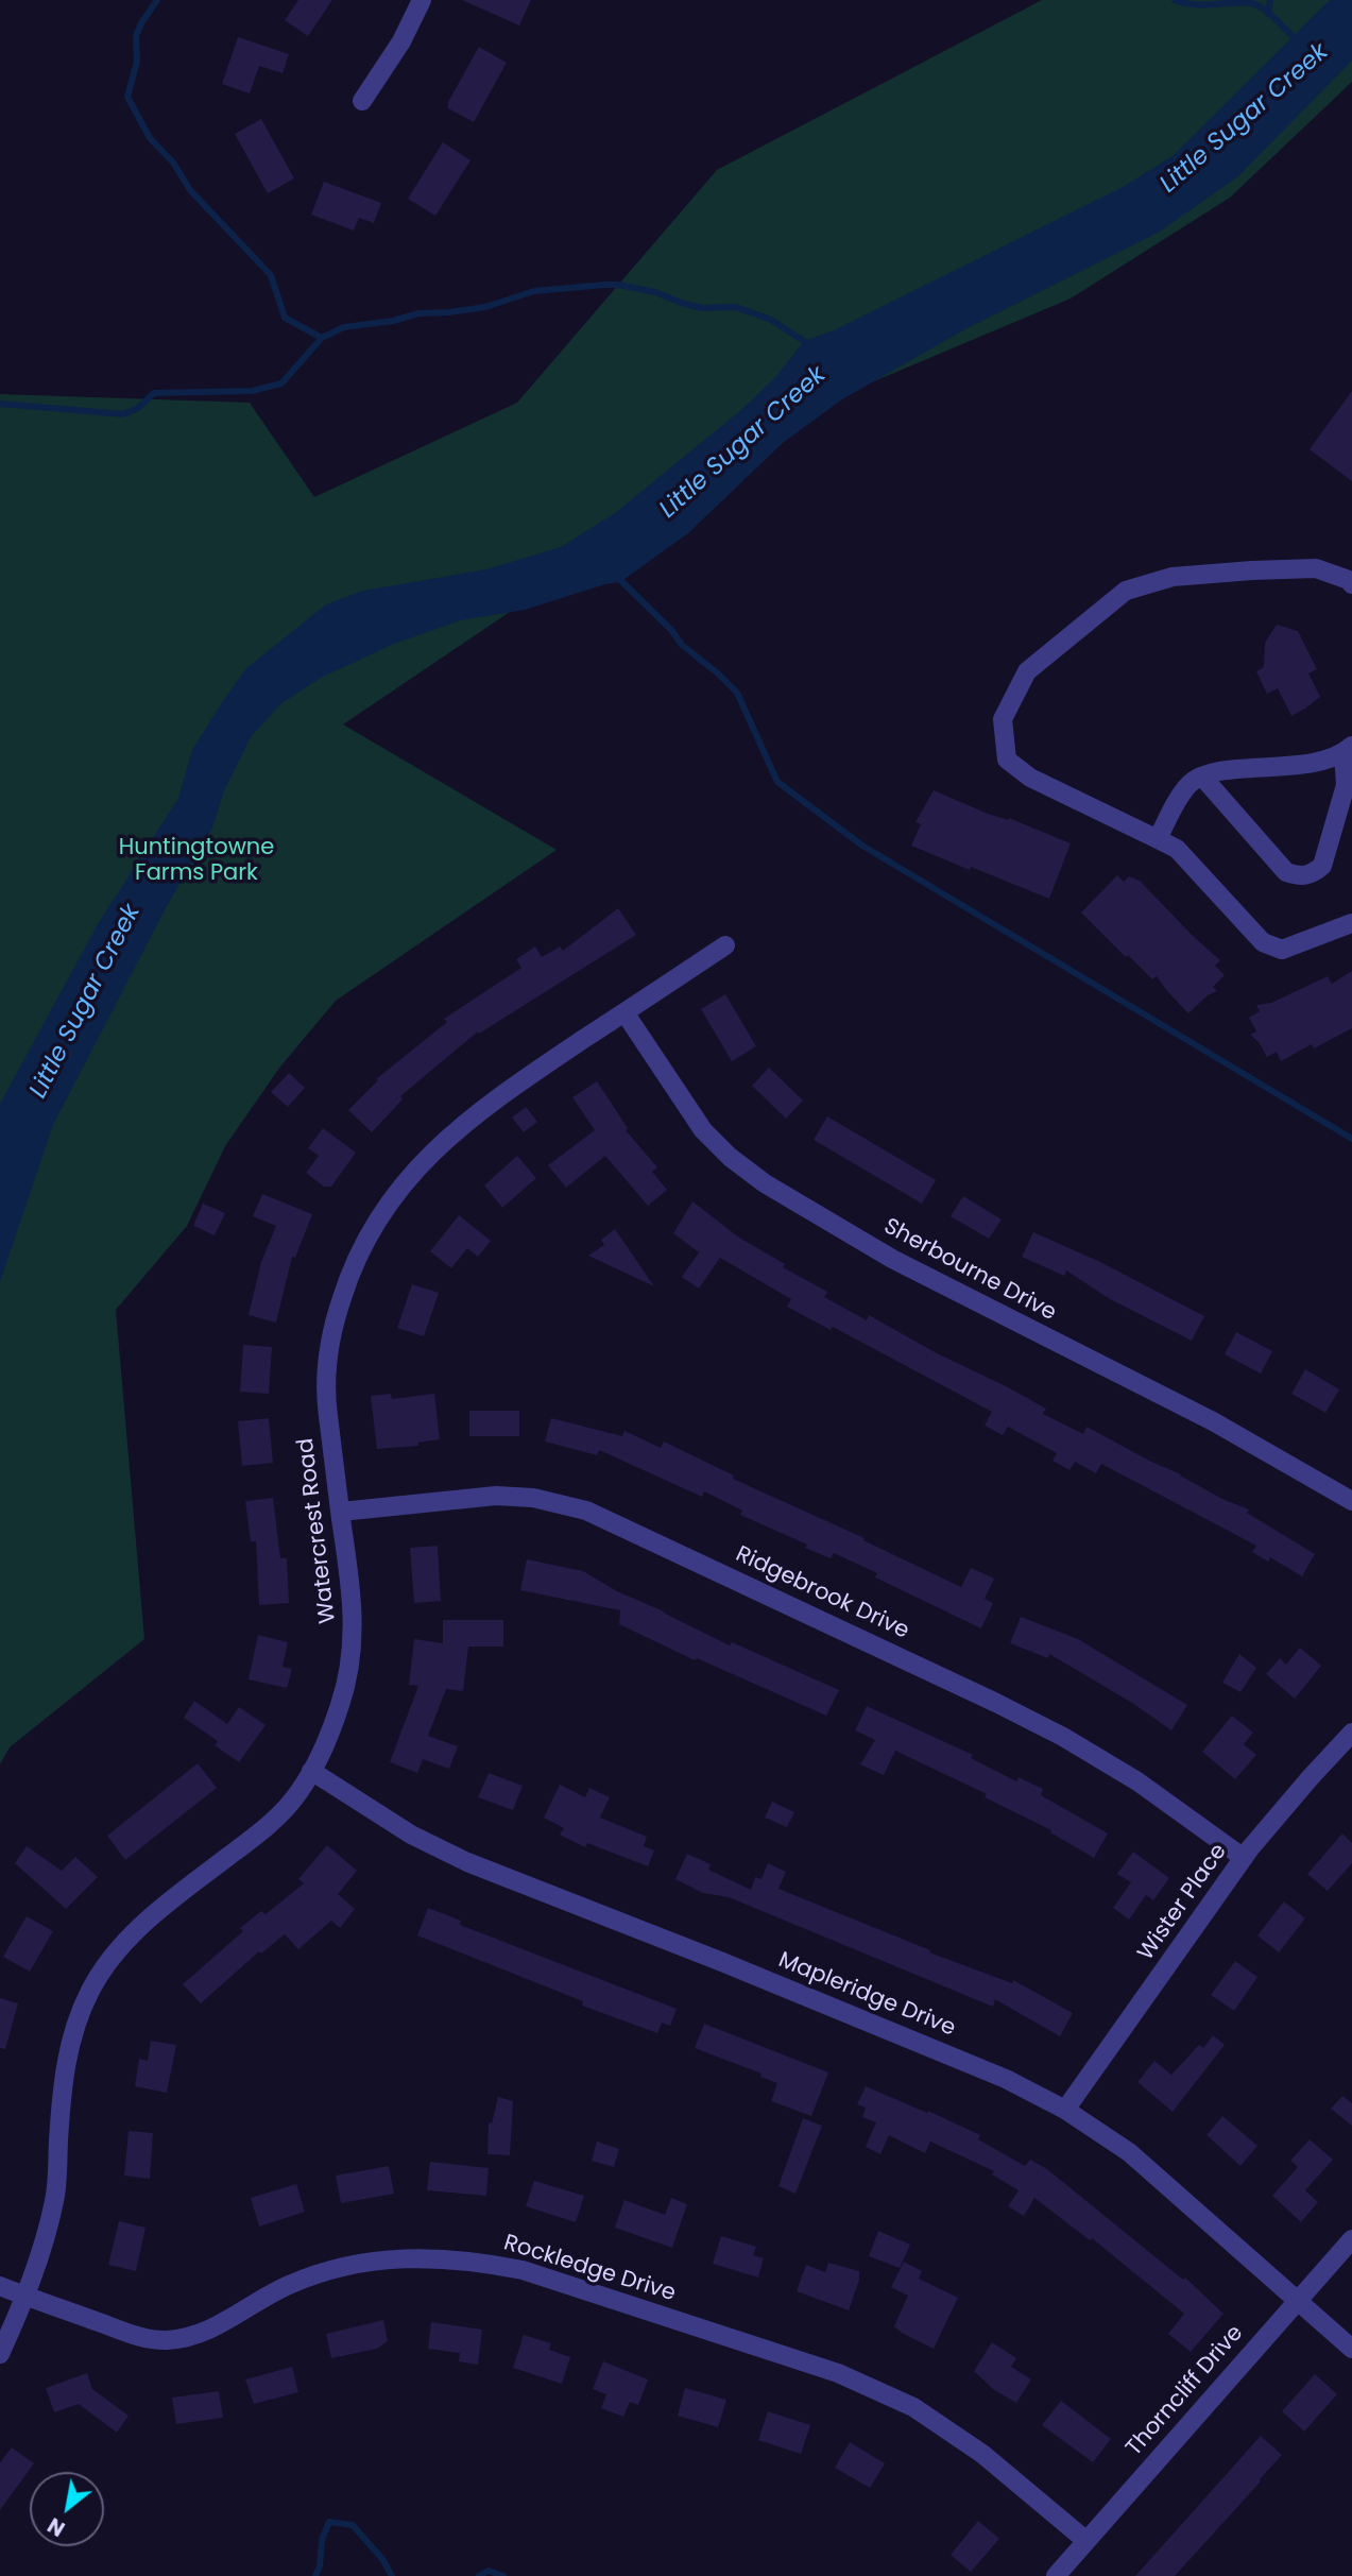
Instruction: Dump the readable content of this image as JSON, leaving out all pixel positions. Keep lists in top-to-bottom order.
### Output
{
  "streets": {
    "street": [
      "Sherbourne Drive",
      "Watercrest Road",
      "Ridgebrook Drive",
      "Wister Place",
      "Mapleridge Drive",
      "Rockledge Drive",
      "Thorncliff Drive"
    ]
  },
  "crossings": [
    ["Sherbourne Drive", "Watercrest Road"],
    ["Watercrest Road", "Ridgebrook Drive"],
    ["Watercrest Road", "Mapleridge Drive"],
    ["Watercrest Road", "Rockledge Drive"],
    ["Ridgebrook Drive", "Wister Place"],
    ["Wister Place", "Mapleridge Drive"],
    ["Mapleridge Drive", "Thorncliff Drive"],
    ["Rockledge Drive", "Thorncliff Drive"]
  ],
  "water": ["Little Sugar Creek"],
  "parks": ["Huntingtowne Farms Park"],
  "north": "bottom left"
}
